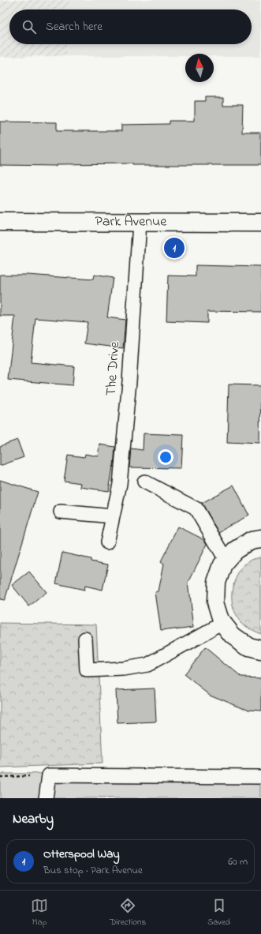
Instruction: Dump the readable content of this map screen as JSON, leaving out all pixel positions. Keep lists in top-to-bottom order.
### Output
{
  "streets": {
    "street": ["Park Avenue"],
    "lane": ["The Drive"]
  },
  "crossings": [
    ["Park Avenue", "The Drive"]
  ],
  "north": "top",
  "page": {
    "search": "Search here",
    "pins": "1",
    "heading": "Nearby",
    "list": [
      {
        "mark": "1",
        "name": "Otterspool Way",
        "note": "Bus stop · Park Avenue",
        "value": "60 m"
      }
    ],
    "nav": ["Map", "Directions", "Saved"]
  }
}
